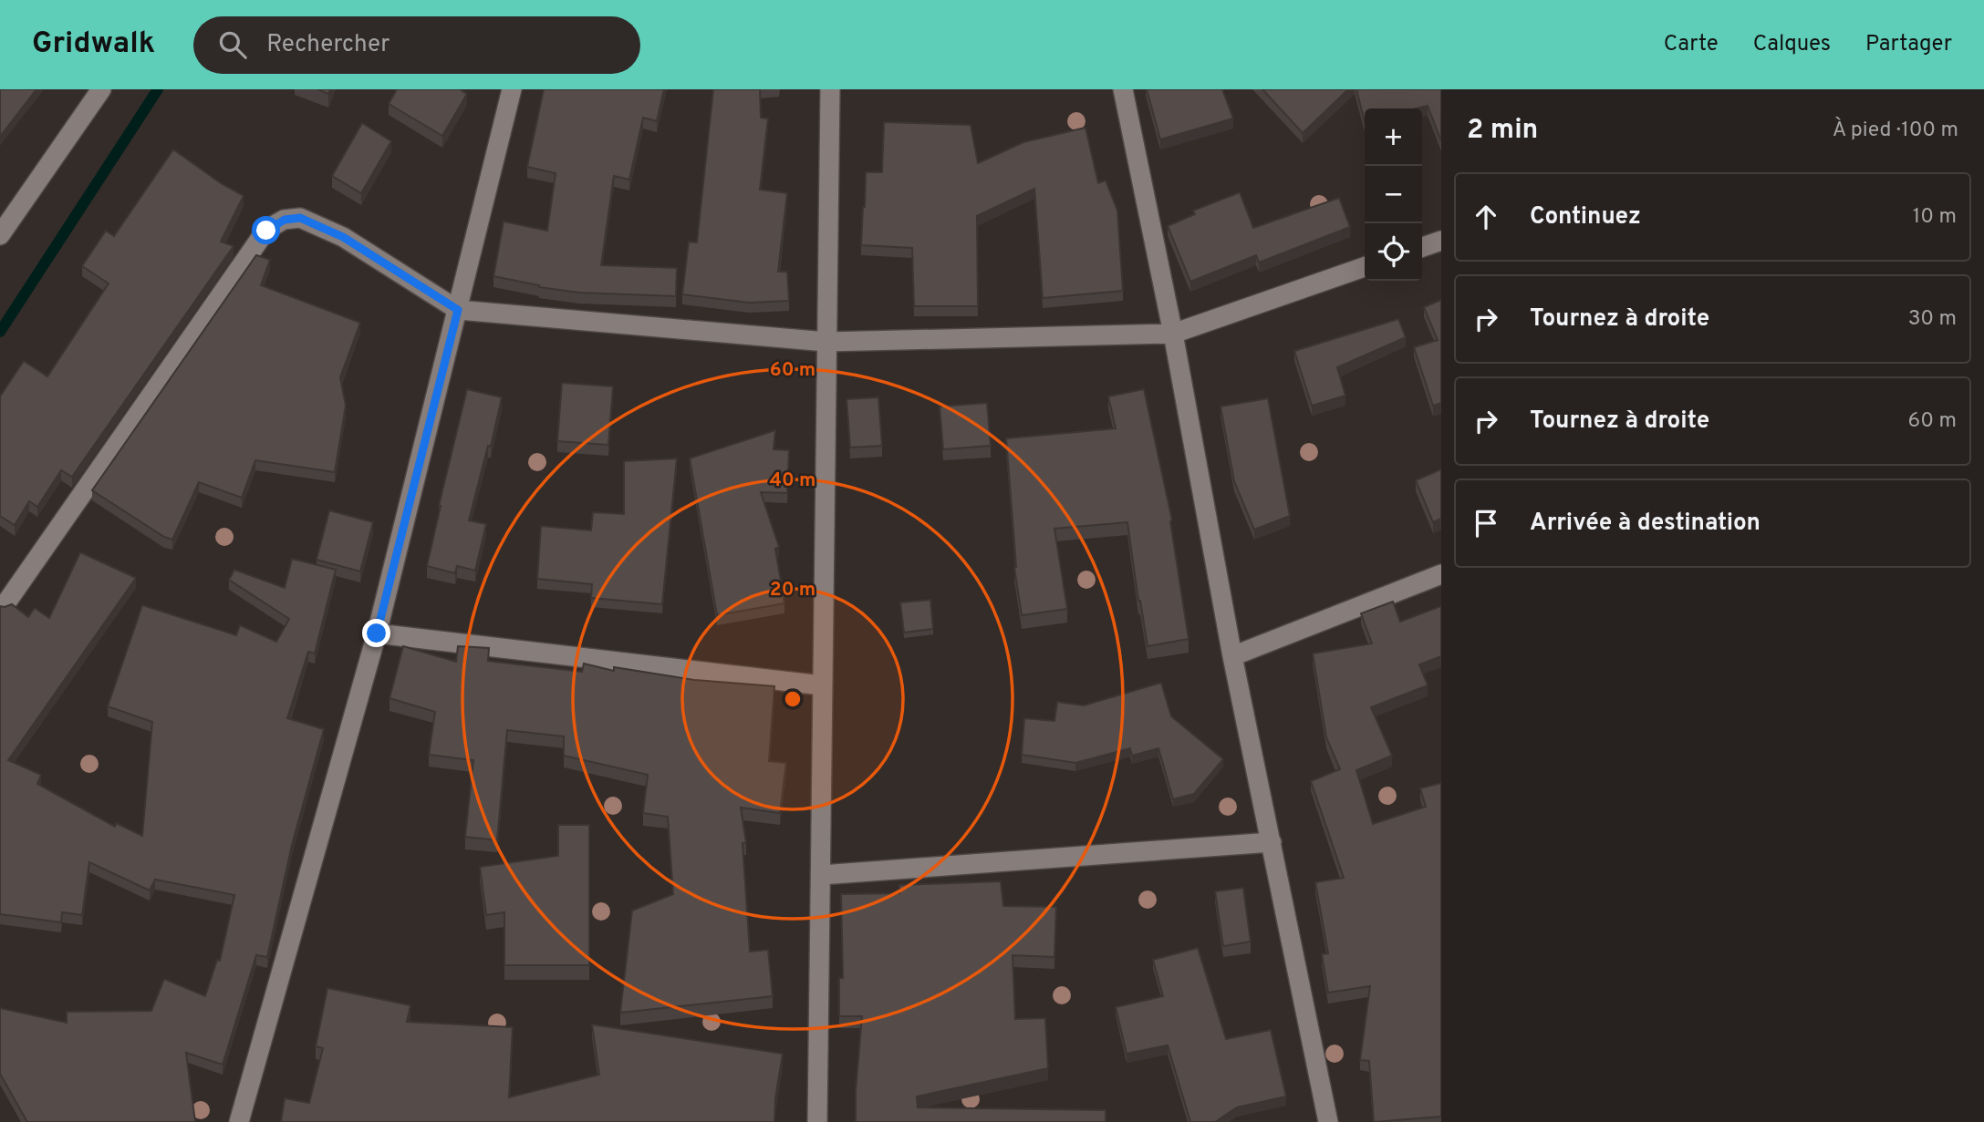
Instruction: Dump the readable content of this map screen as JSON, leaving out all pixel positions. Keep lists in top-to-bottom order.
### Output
{
  "page": {
    "header": "Gridwalk",
    "search": "Rechercher",
    "nav": ["Carte", "Calques", "Partager"],
    "heading": ["2 min", "À pied · 100 m"],
    "map_buttons": ["+", "−"],
    "list": [
      ["Continuez", "10 m"],
      ["Tournez à droite", "30 m"],
      ["Tournez à droite", "60 m"],
      "Arrivée à destination"
    ]
  },
  "rings": ["60 m", "40 m", "20 m"]
}
